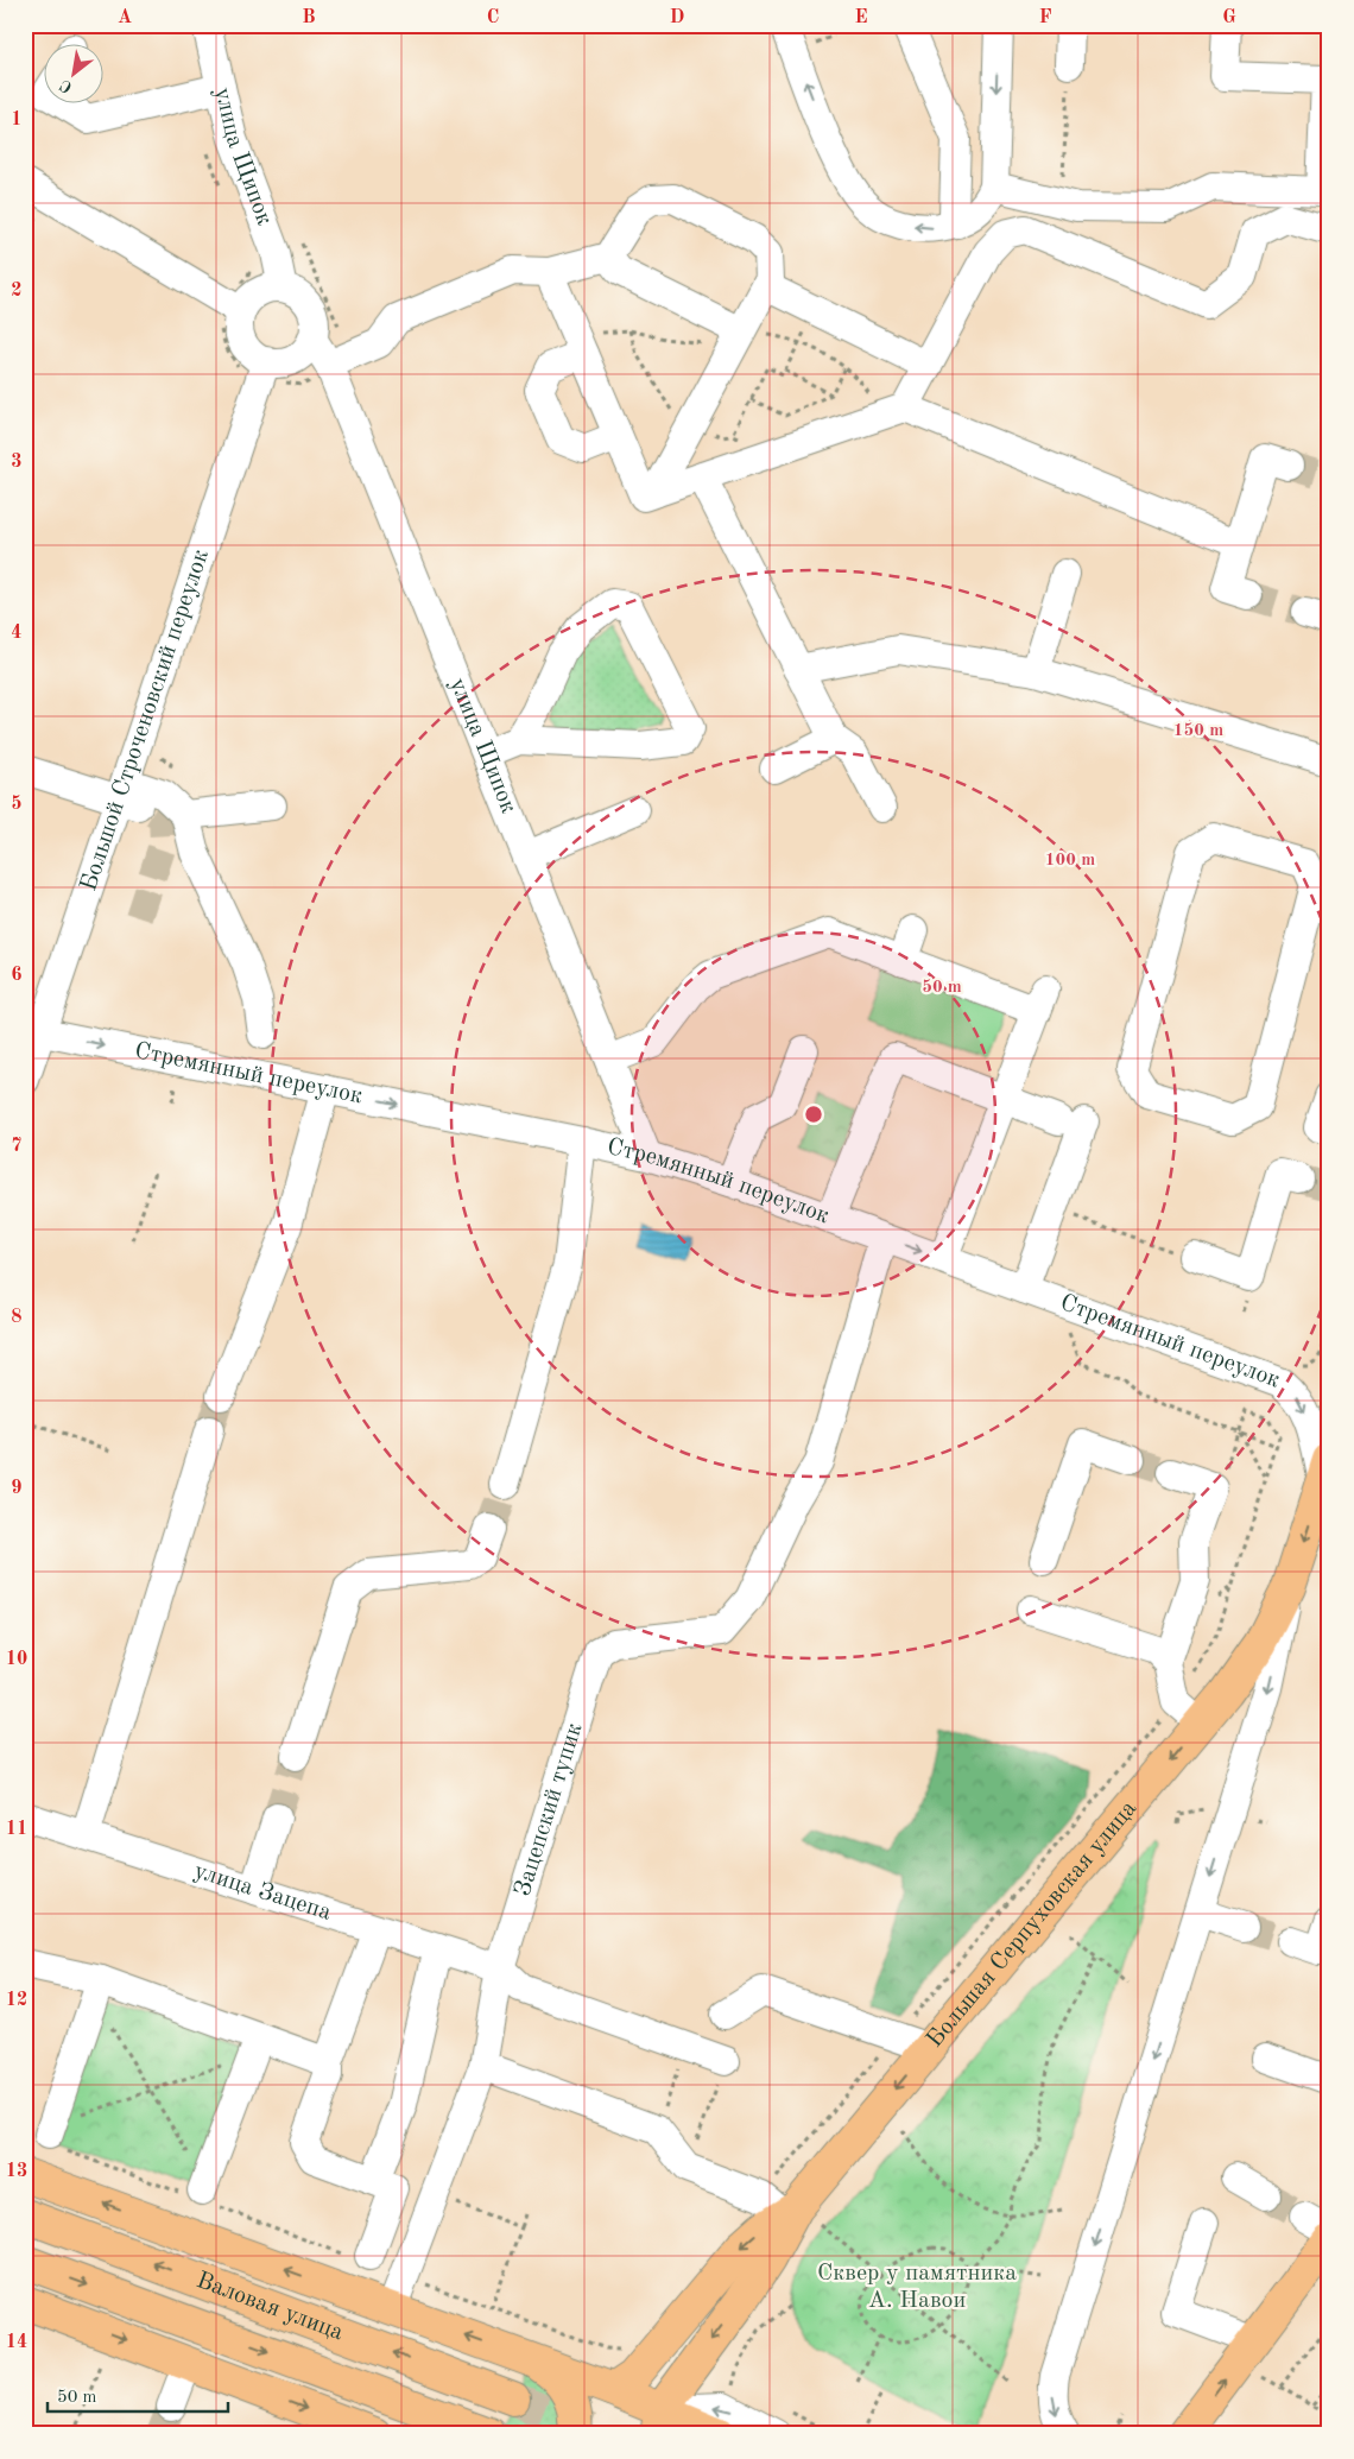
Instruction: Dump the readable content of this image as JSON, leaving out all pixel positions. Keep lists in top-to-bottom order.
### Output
{
  "streets": {
    "main road": ["Большая Серпуховская улица", "Валовая улица"],
    "street": [
      "улица Щипок",
      "Большой Строченовский переулок",
      "Стремянный переулок",
      "Зацепский тупик",
      "улица Зацепа"
    ]
  },
  "crossings": [
    ["улица Щипок", "Большой Строченовский переулок"],
    ["улица Щипок", "Стремянный переулок"],
    ["Большой Строченовский переулок", "Стремянный переулок"],
    ["Стремянный переулок", "Зацепский тупик"],
    ["Стремянный переулок", "Большая Серпуховская улица"],
    ["Зацепский тупик", "улица Зацепа"]
  ],
  "one_way": ["Стремянный переулок", "Большая Серпуховская улица"],
  "parks": ["Сквер у памятника А. Навои"],
  "scale_bar": "50 m",
  "north": "bottom left",
  "grid": {
    "columns": [
      "A",
      "B",
      "C",
      "D",
      "E",
      "F",
      "G"
    ],
    "rows": [
      "1",
      "2",
      "3",
      "4",
      "5",
      "6",
      "7",
      "8",
      "9",
      "10",
      "11",
      "12",
      "13",
      "14"
    ]
  },
  "rings": ["150 m", "100 m", "50 m"]
}
